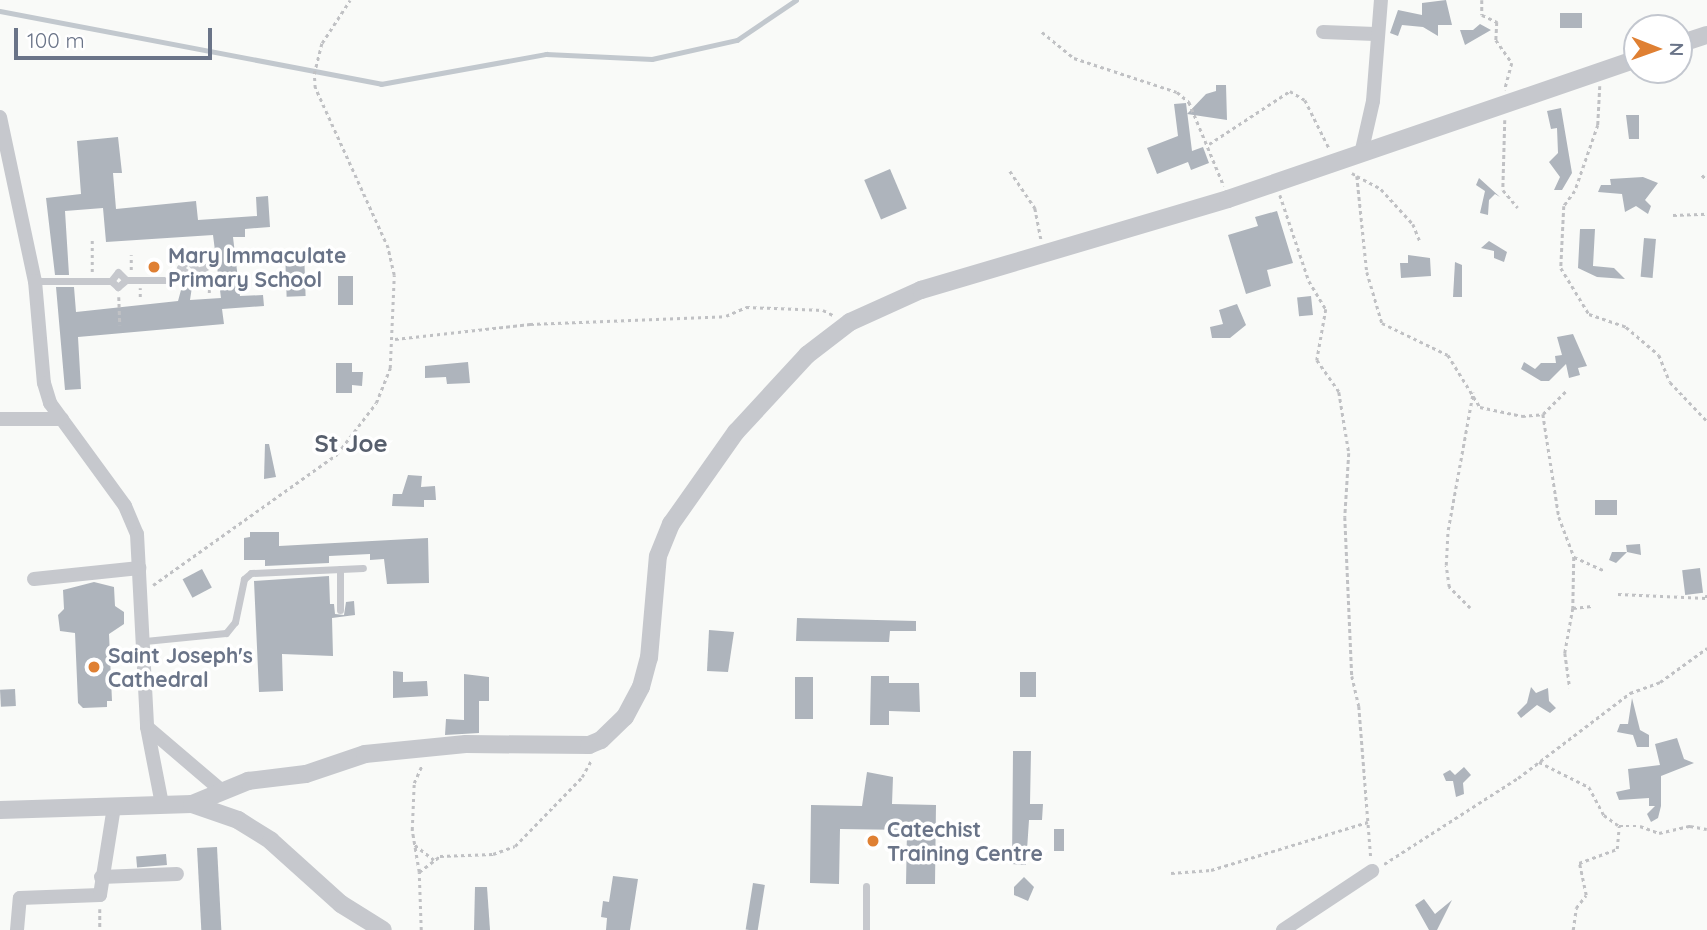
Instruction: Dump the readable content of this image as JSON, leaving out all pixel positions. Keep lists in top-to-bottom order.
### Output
{
  "districts": ["St Joe"],
  "places": ["Mary Immaculate Primary School", "Saint Joseph's Cathedral", "Catechist Training Centre"],
  "scale_bar": "100 m",
  "north": "right"
}
